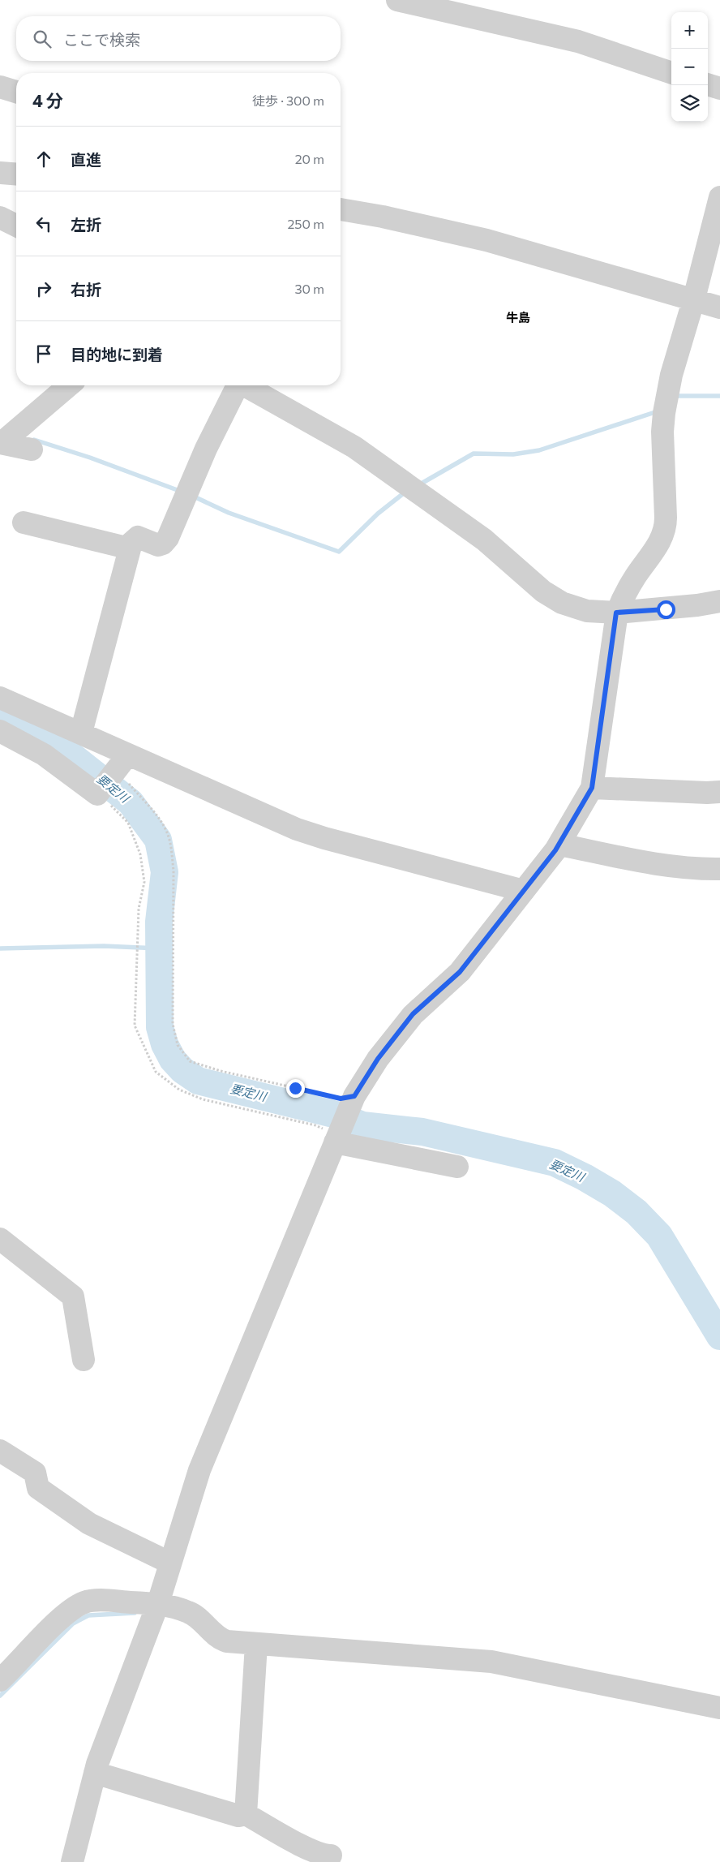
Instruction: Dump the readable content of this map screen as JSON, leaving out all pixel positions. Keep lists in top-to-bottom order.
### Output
{
  "districts": ["牛島"],
  "water": ["要定川"],
  "page": {
    "map_buttons": ["+", "−"],
    "search": "ここで検索",
    "heading": ["4 分", "徒歩 · 300 m"],
    "list": [
      ["直進", "20 m"],
      ["左折", "250 m"],
      ["右折", "30 m"],
      "目的地に到着"
    ]
  }
}
